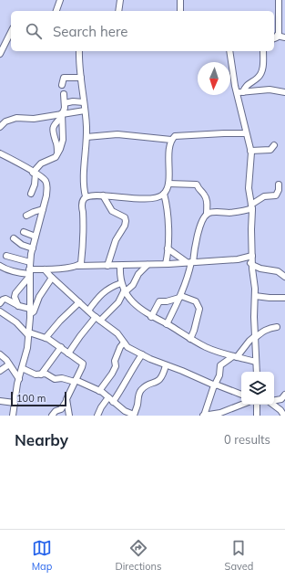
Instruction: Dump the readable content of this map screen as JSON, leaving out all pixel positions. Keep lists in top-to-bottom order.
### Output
{
  "scale_bar": "100 m",
  "north": "bottom",
  "page": {
    "search": "Search here",
    "scale": "100 m",
    "heading": ["Nearby", "0 results"],
    "nav": ["Map", "Directions", "Saved"]
  }
}
